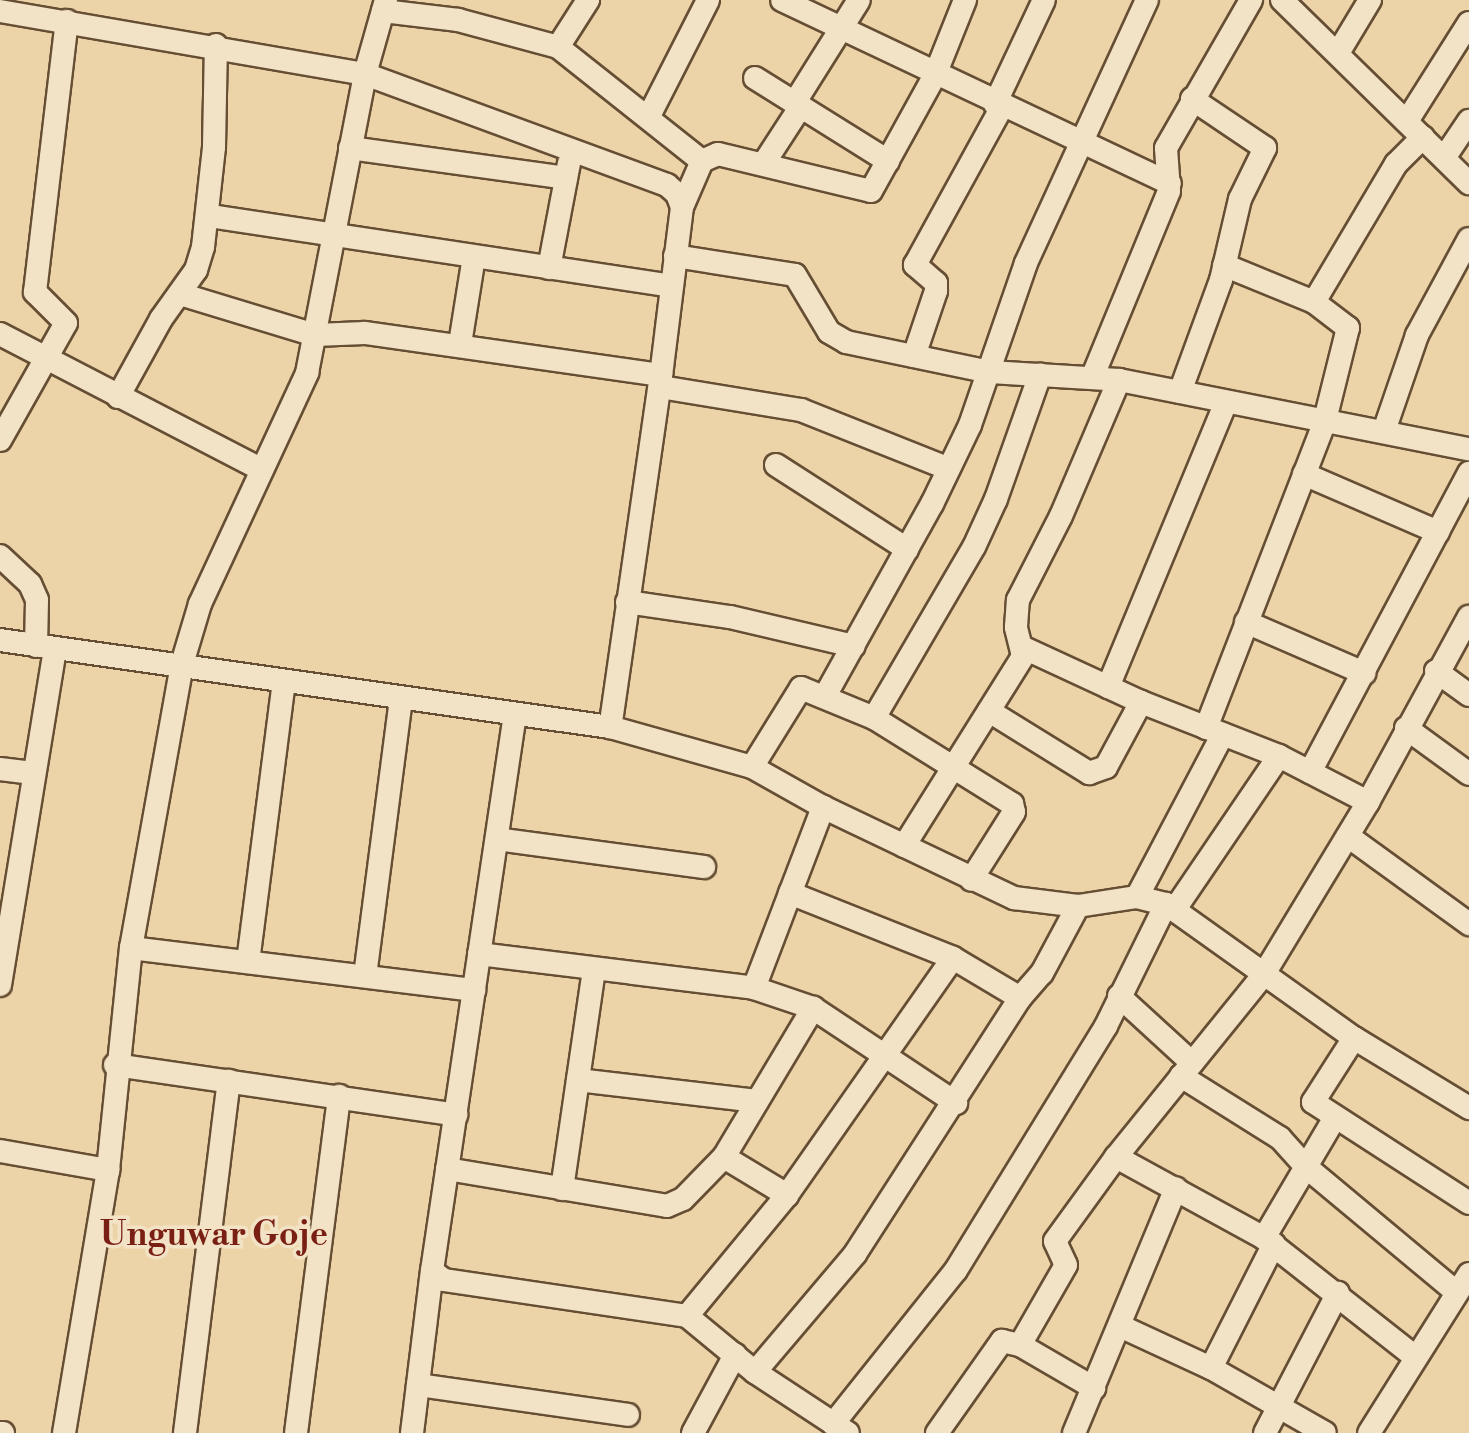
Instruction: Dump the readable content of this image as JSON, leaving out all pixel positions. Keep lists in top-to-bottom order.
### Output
{
  "districts": ["Unguwar Goje"]
}
